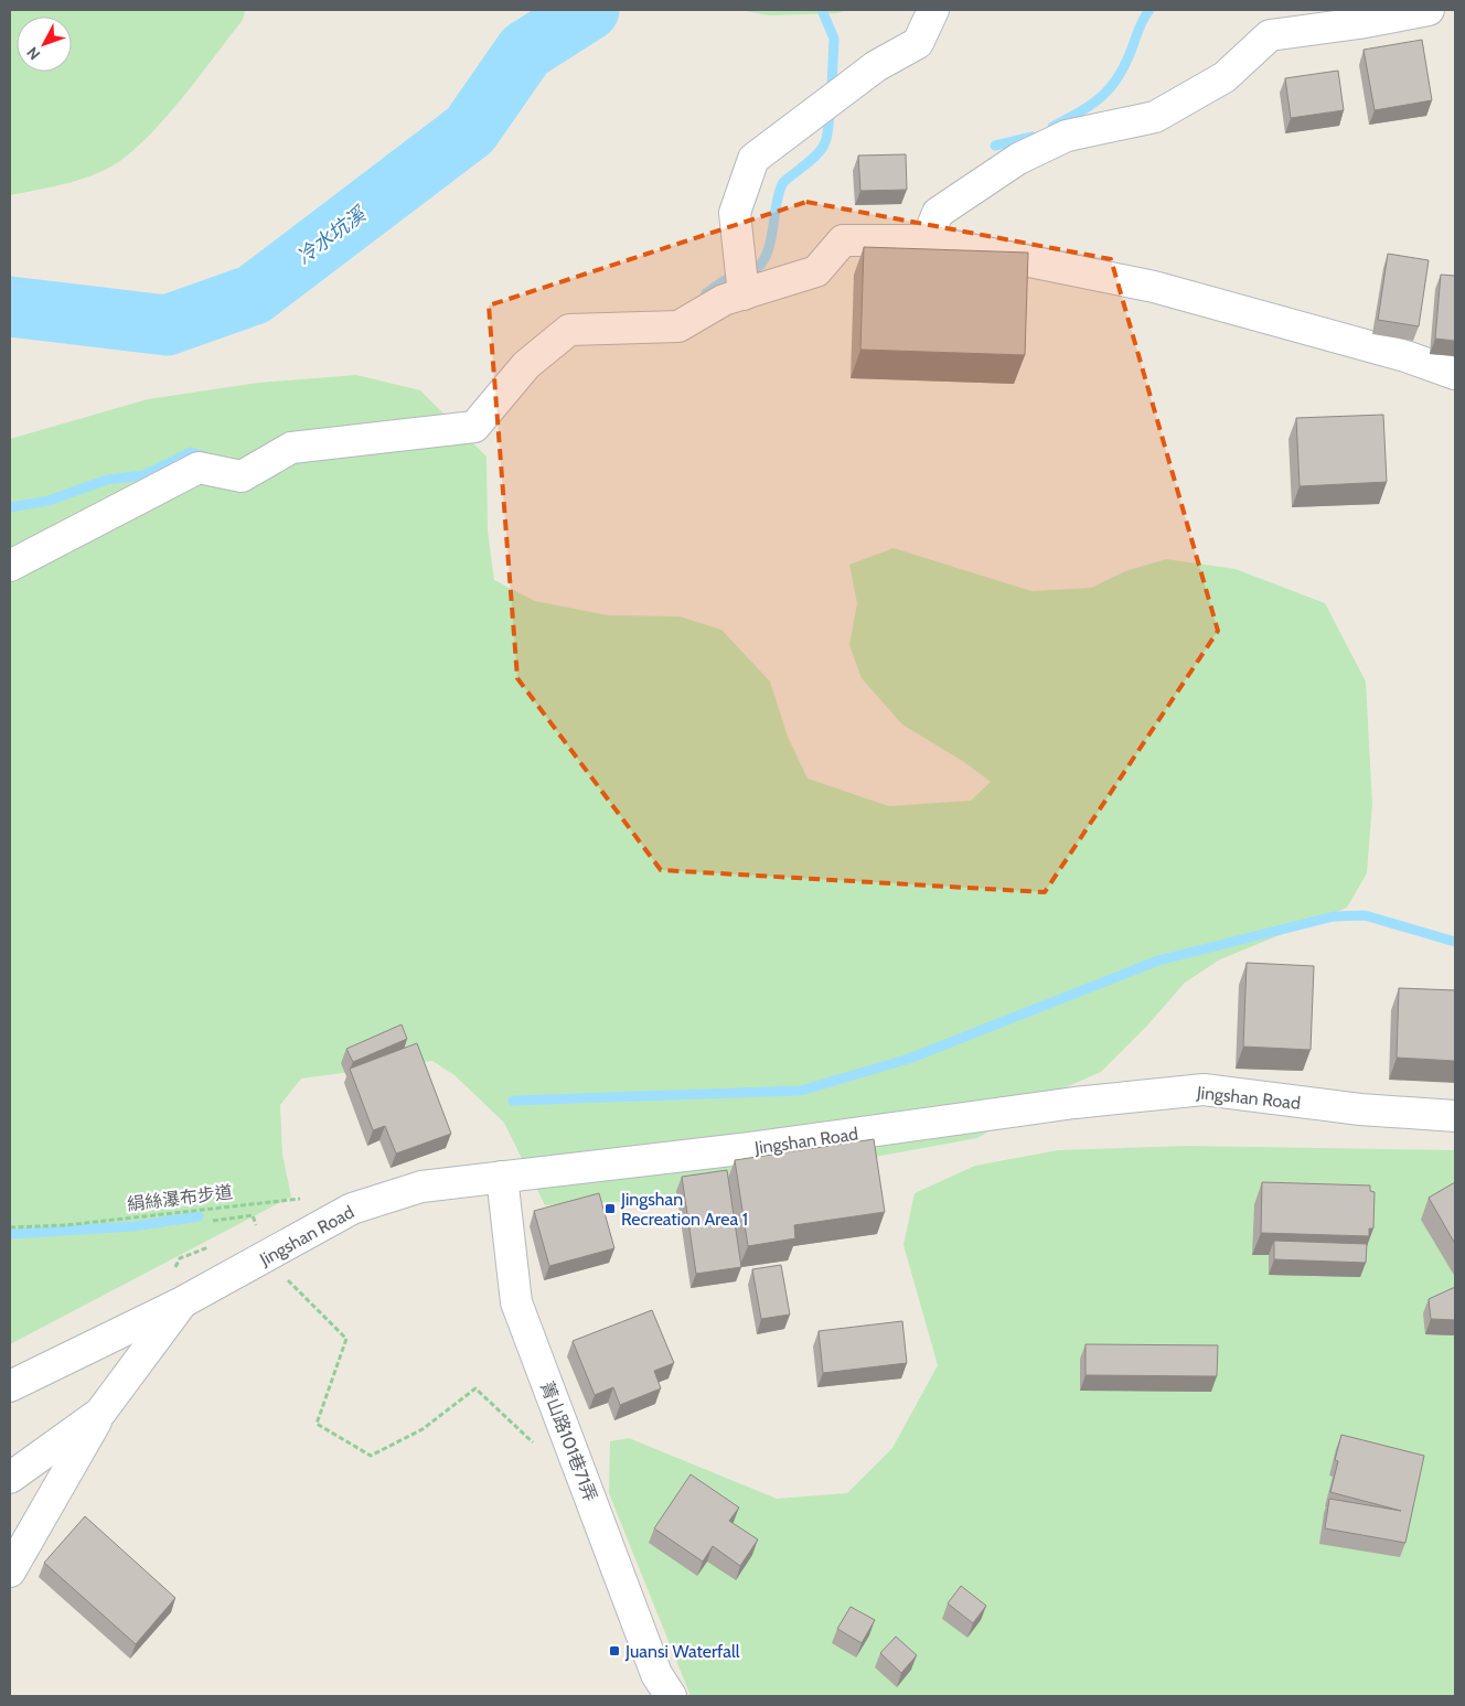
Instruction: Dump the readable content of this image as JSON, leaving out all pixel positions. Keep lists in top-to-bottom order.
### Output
{
  "streets": {
    "street": ["Jingshan Road", "菁山路101巷71弄"],
    "path": ["絹絲瀑布步道"]
  },
  "crossings": [
    ["Jingshan Road", "絹絲瀑布步道"],
    ["Jingshan Road", "菁山路101巷71弄"]
  ],
  "water": ["冷水坑溪"],
  "places": {
    "transit": ["Jingshan Recreation Area 1", "Juansi Waterfall"]
  },
  "north": "bottom left"
}
